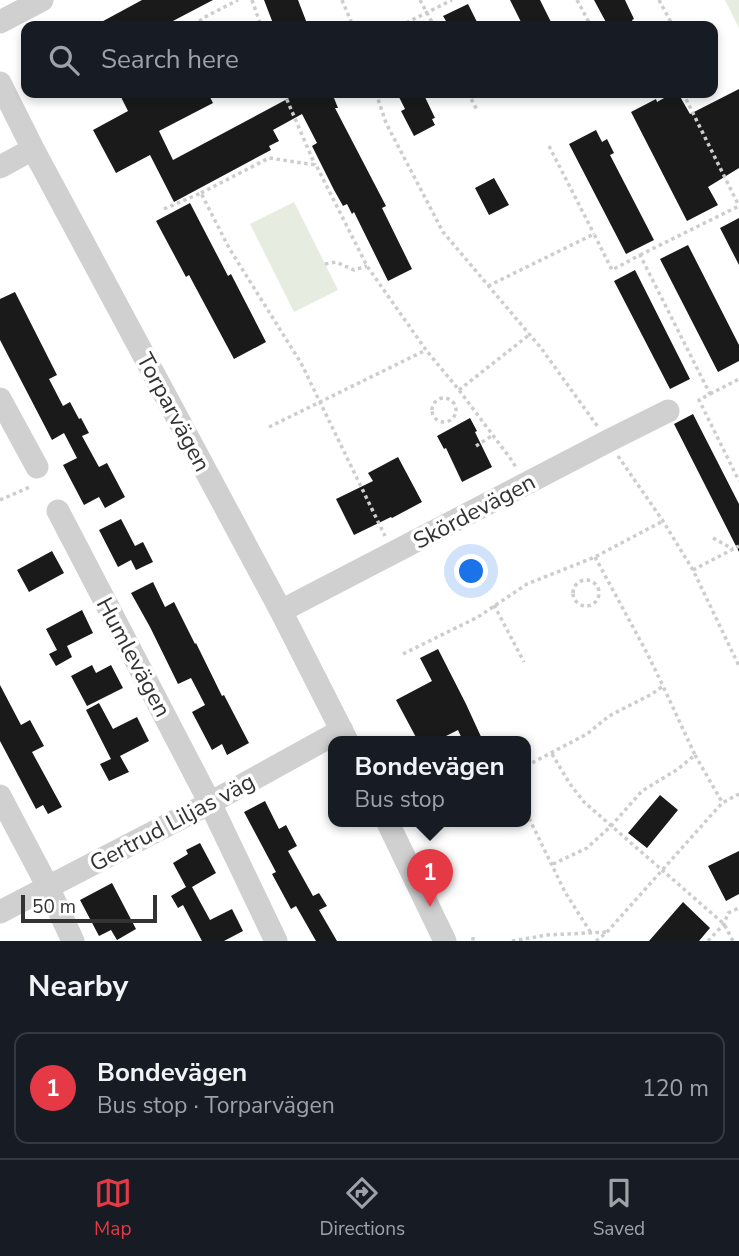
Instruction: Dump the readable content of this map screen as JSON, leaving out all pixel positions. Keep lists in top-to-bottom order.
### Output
{
  "streets": {
    "street": [
      "Torparvägen",
      "Skördevägen",
      "Humlevägen",
      "Gertrud Liljas väg"
    ]
  },
  "crossings": [
    ["Torparvägen", "Skördevägen"],
    ["Humlevägen", "Gertrud Liljas väg"]
  ],
  "scale_bar": "50 m",
  "page": {
    "search": "Search here",
    "popup": ["Bondevägen", "Bus stop"],
    "pins": "1",
    "scale": "50 m",
    "heading": "Nearby",
    "list": [
      {
        "mark": "1",
        "name": "Bondevägen",
        "note": "Bus stop · Torparvägen",
        "value": "120 m"
      }
    ],
    "nav": ["Map", "Directions", "Saved"]
  }
}
